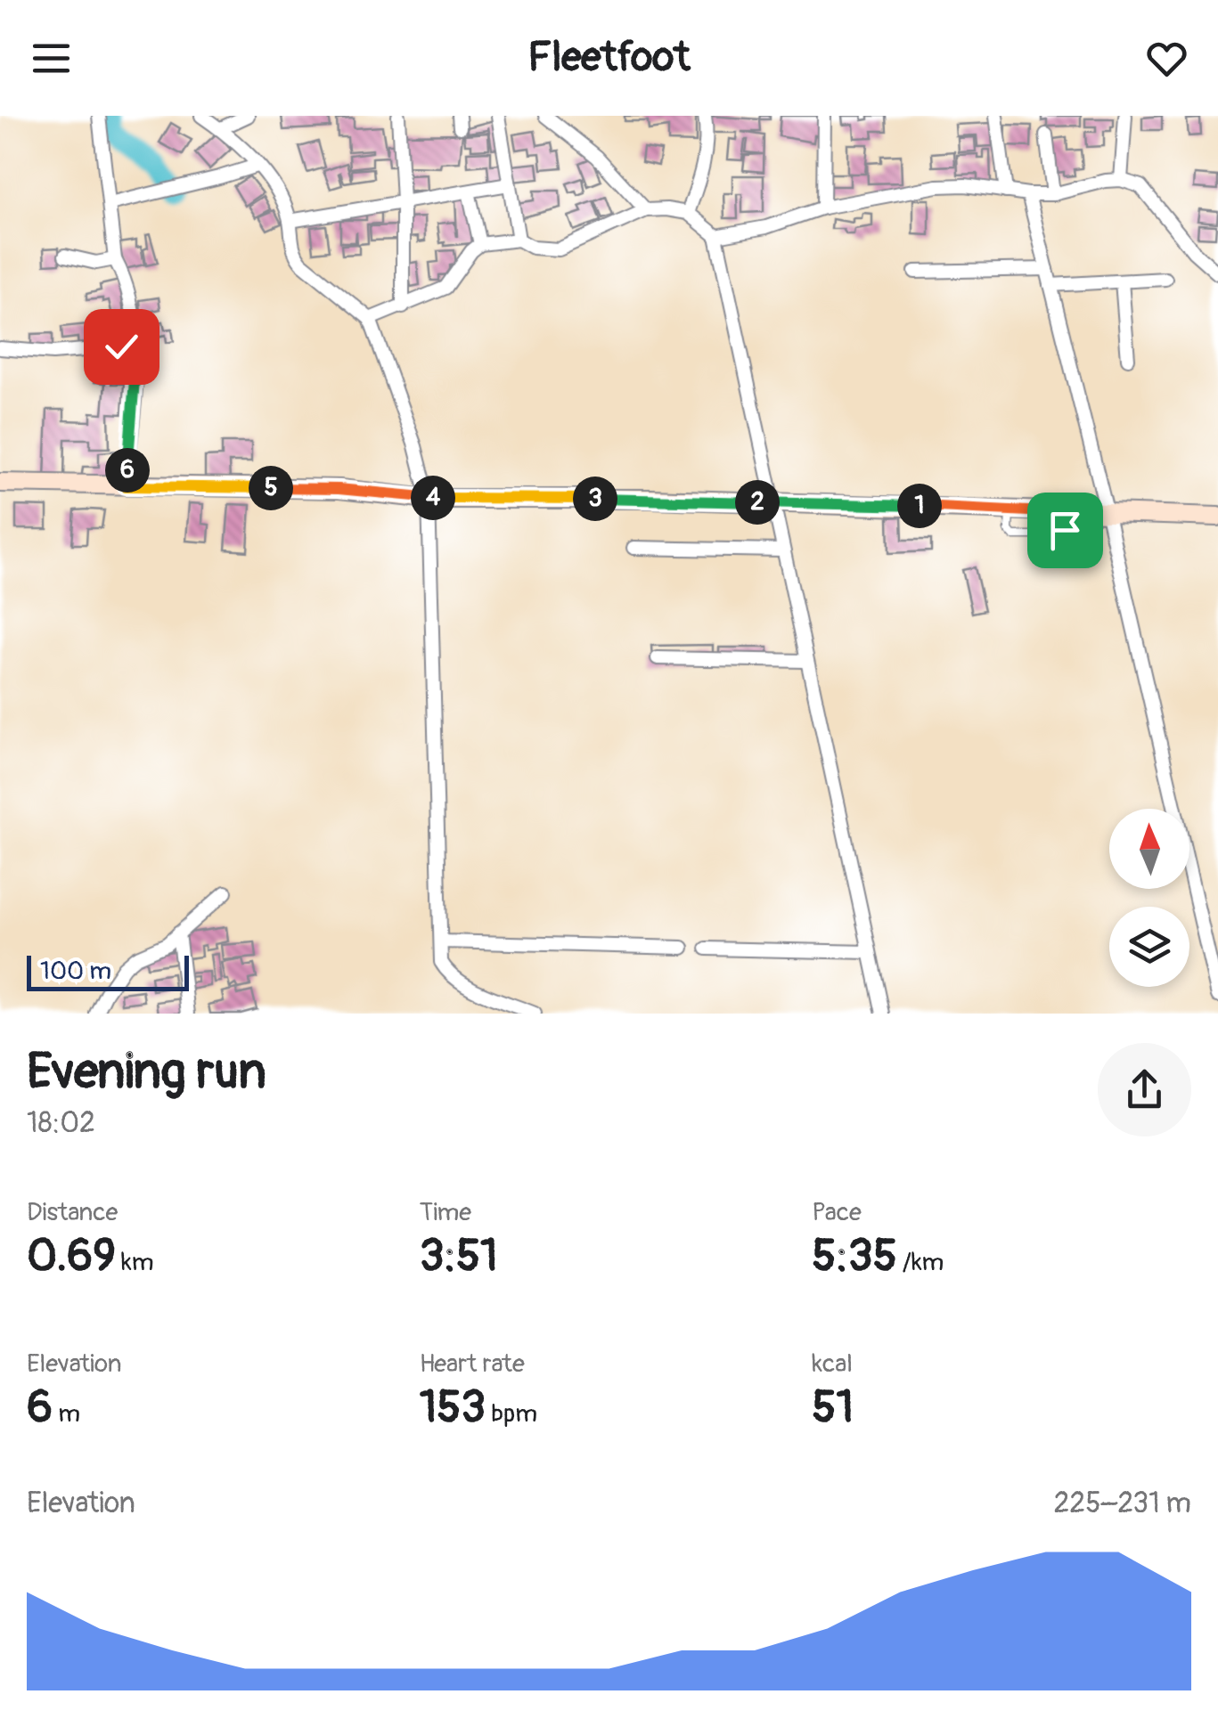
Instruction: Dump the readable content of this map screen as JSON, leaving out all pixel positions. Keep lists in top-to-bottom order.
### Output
{
  "scale_bar": "100 m",
  "north": "top",
  "page": {
    "header": "Fleetfoot",
    "pins": [
      "6",
      "5",
      "4",
      "3",
      "2",
      "1"
    ],
    "scale": "100 m",
    "heading": ["Evening run", "18:02"],
    "stats": [
      ["Distance", "0.69 km"],
      ["Time", "3:51"],
      ["Pace", "5:35 /km"],
      ["Elevation", "6 m"],
      ["Heart rate", "153 bpm"],
      ["kcal", "51"]
    ],
    "chart": ["Elevation", "225–231 m"]
  }
}
